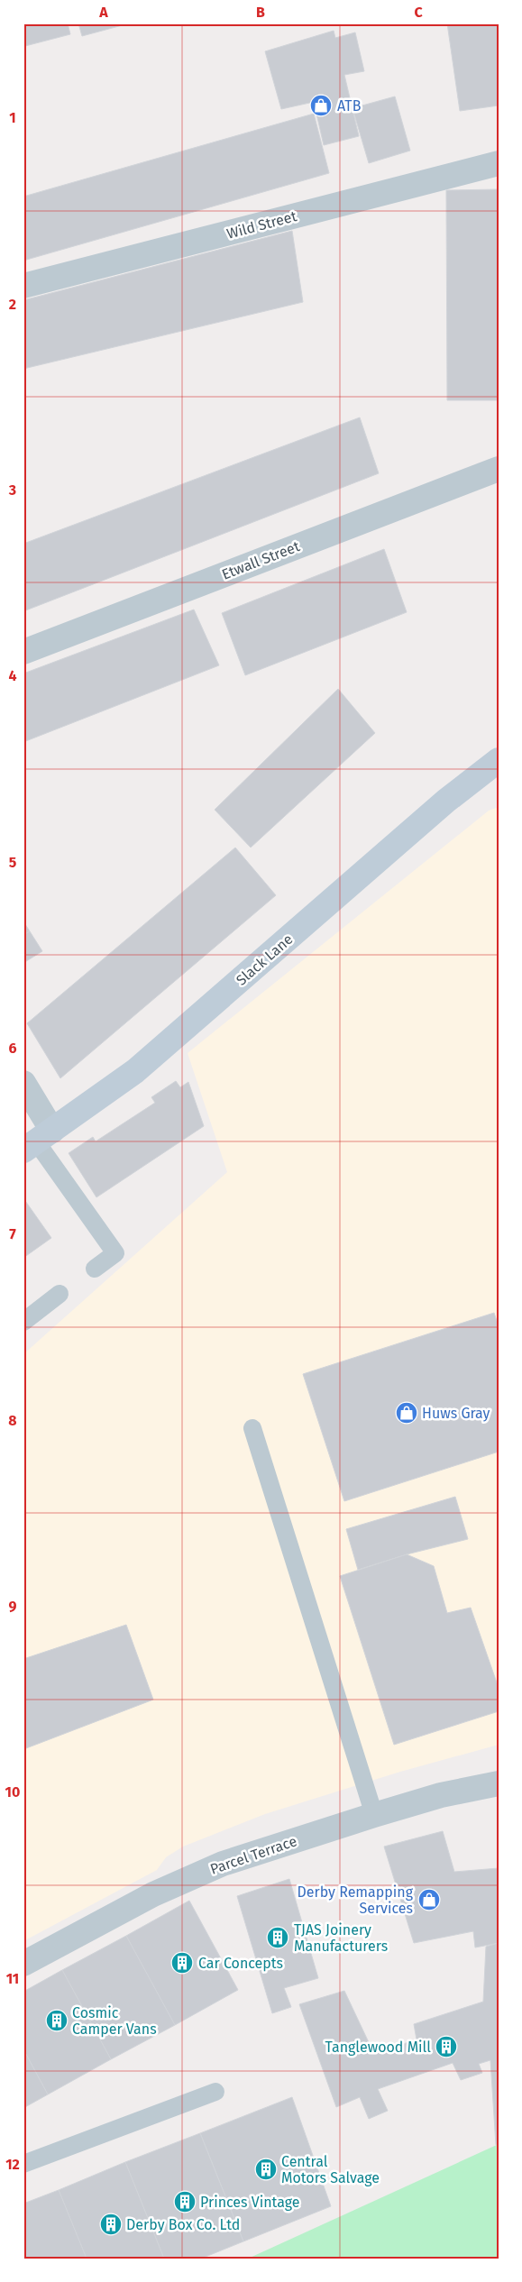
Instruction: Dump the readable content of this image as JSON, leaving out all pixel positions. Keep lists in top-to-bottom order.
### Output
{
  "streets": {
    "street": [
      "Wild Street",
      "Etwall Street",
      "Slack Lane",
      "Parcel Terrace"
    ]
  },
  "places": {
    "shop": ["ATB", "Huws Gray", "Derby Remapping Services"],
    "building": [
      "TJAS Joinery Manufacturers",
      "Car Concepts",
      "Cosmic Camper Vans",
      "Tanglewood Mill",
      "Central Motors Salvage",
      "Princes Vintage",
      "Derby Box Co. Ltd"
    ]
  },
  "grid": {
    "columns": ["A", "B", "C"],
    "rows": [
      "1",
      "2",
      "3",
      "4",
      "5",
      "6",
      "7",
      "8",
      "9",
      "10",
      "11",
      "12"
    ]
  }
}
